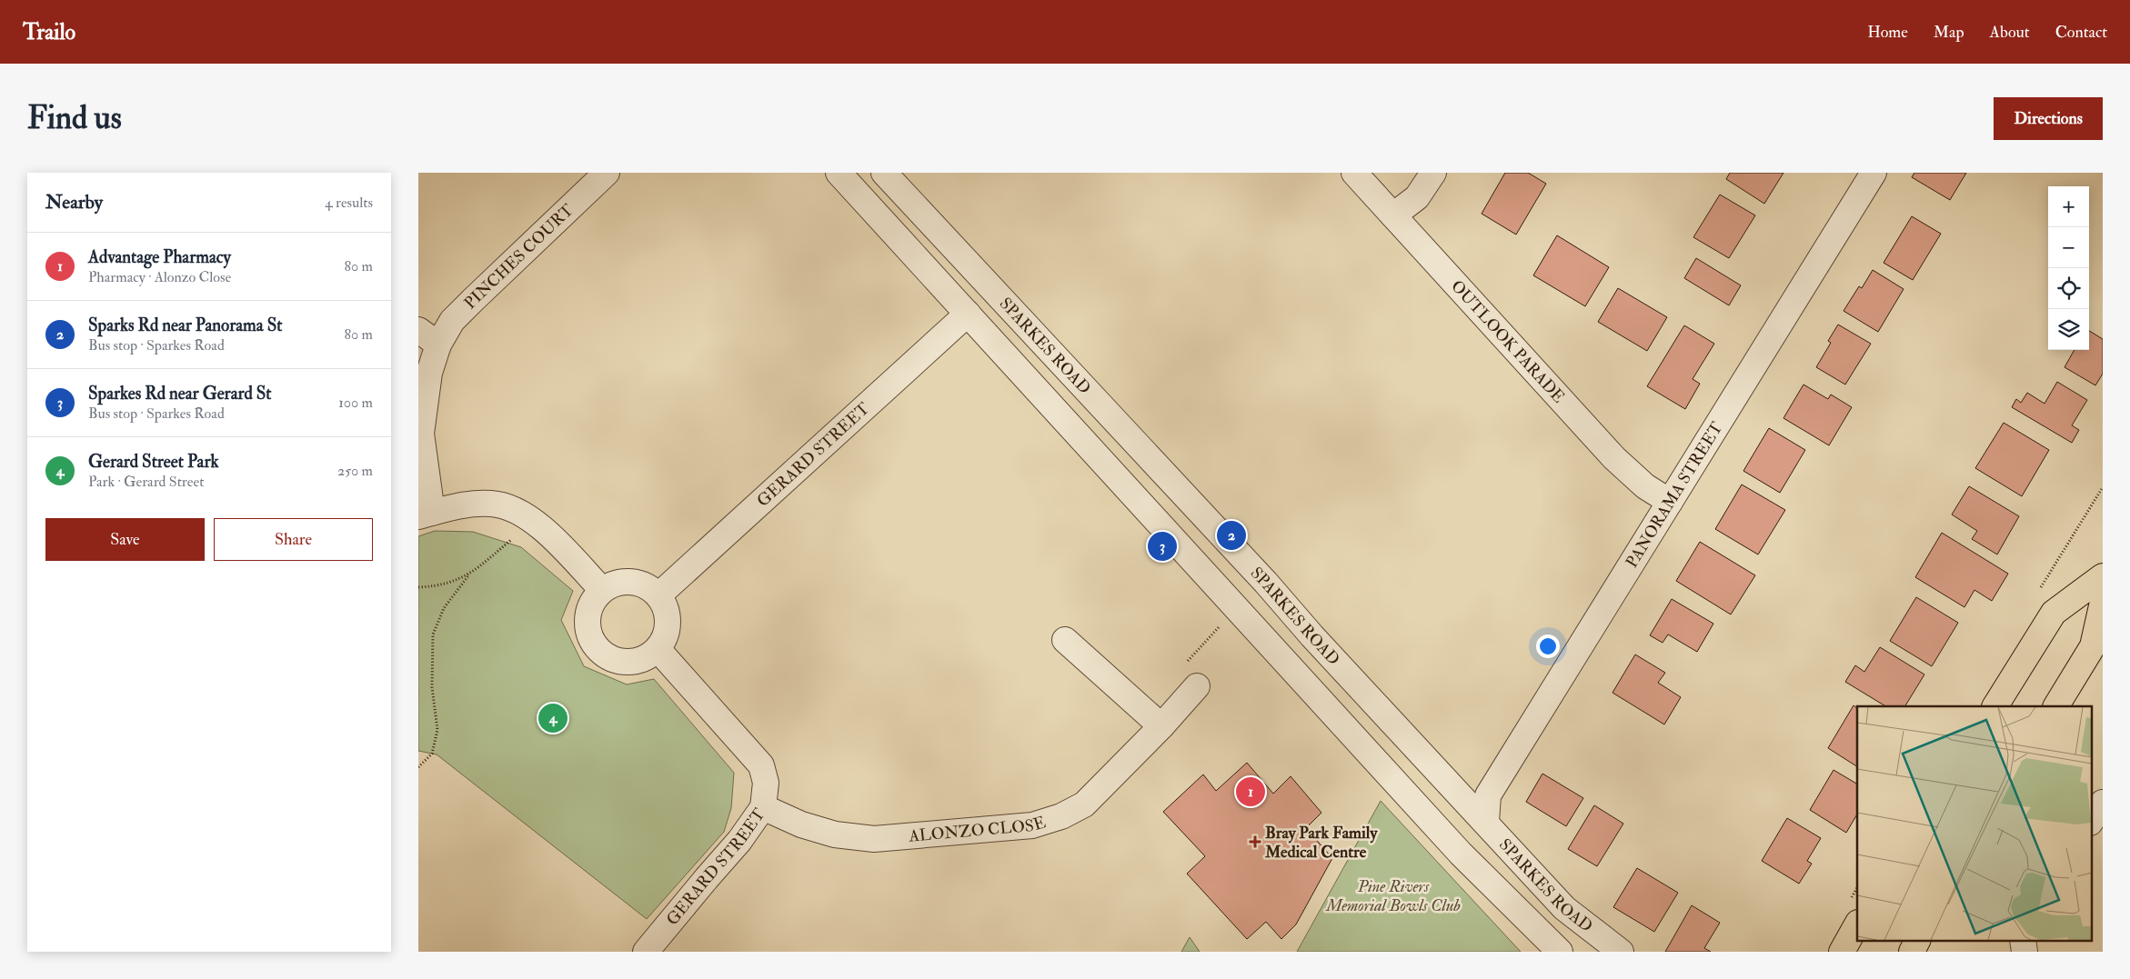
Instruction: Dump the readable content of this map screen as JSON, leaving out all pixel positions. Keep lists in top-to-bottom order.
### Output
{
  "streets": {
    "street": [
      "PINCHES COURT",
      "OUTLOOK PARADE",
      "SPARKES ROAD",
      "GERARD STREET",
      "PANORAMA STREET",
      "ALONZO CLOSE"
    ]
  },
  "crossings": [
    ["OUTLOOK PARADE", "PANORAMA STREET"],
    ["SPARKES ROAD", "PANORAMA STREET"],
    ["GERARD STREET", "ALONZO CLOSE"]
  ],
  "parks": ["Pine Rivers Memorial Bowls Club"],
  "places": {
    "health": ["Bray Park Family Medical Centre"]
  },
  "page": {
    "header": "Trailo",
    "nav": [
      "Home",
      "Map",
      "About",
      "Contact"
    ],
    "buttons": [
      "Directions",
      ["Save", "Share"]
    ],
    "title": "Find us",
    "heading": ["Nearby", "4 results"],
    "map_buttons": ["+", "−"],
    "list": [
      {
        "mark": "1",
        "name": "Advantage Pharmacy",
        "note": "Pharmacy · Alonzo Close",
        "value": "80 m"
      },
      {
        "mark": "2",
        "name": "Sparks Rd near Panorama St",
        "note": "Bus stop · Sparkes Road",
        "value": "80 m"
      },
      {
        "mark": "3",
        "name": "Sparkes Rd near Gerard St",
        "note": "Bus stop · Sparkes Road",
        "value": "100 m"
      },
      {
        "mark": "4",
        "name": "Gerard Street Park",
        "note": "Park · Gerard Street",
        "value": "250 m"
      }
    ],
    "pins": [
      "2",
      "3",
      "4",
      "1"
    ]
  }
}
